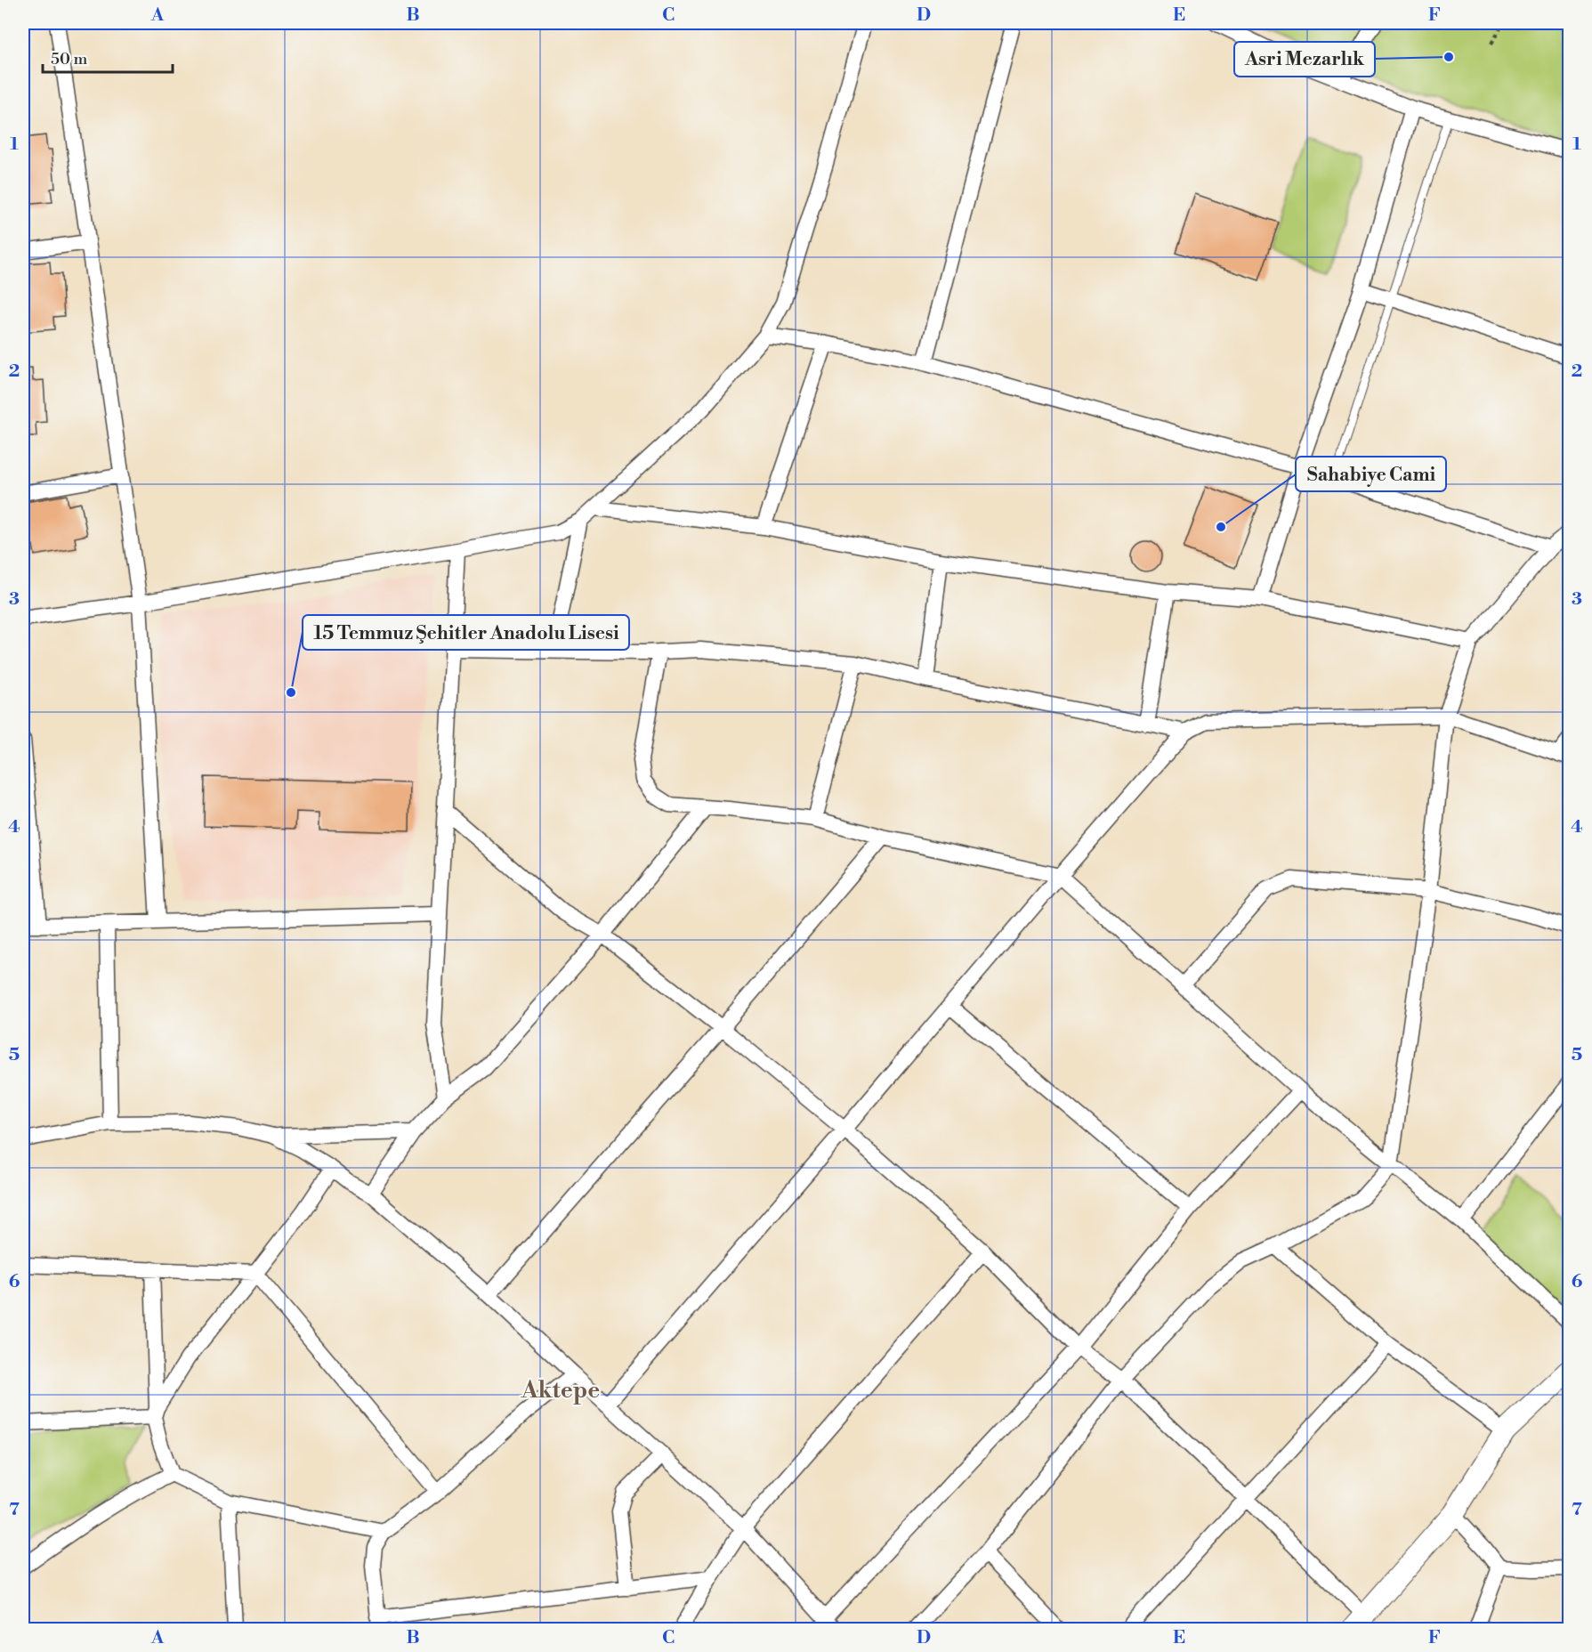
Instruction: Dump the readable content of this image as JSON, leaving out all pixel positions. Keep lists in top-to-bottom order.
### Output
{
  "districts": ["Aktepe"],
  "places": ["Asri Mezarlık", "Sahabiye Cami", "15 Temmuz Şehitler Anadolu Lisesi"],
  "scale_bar": "50 m",
  "grid": {
    "columns": [
      "A",
      "B",
      "C",
      "D",
      "E",
      "F"
    ],
    "rows": [
      "1",
      "2",
      "3",
      "4",
      "5",
      "6",
      "7"
    ]
  }
}
